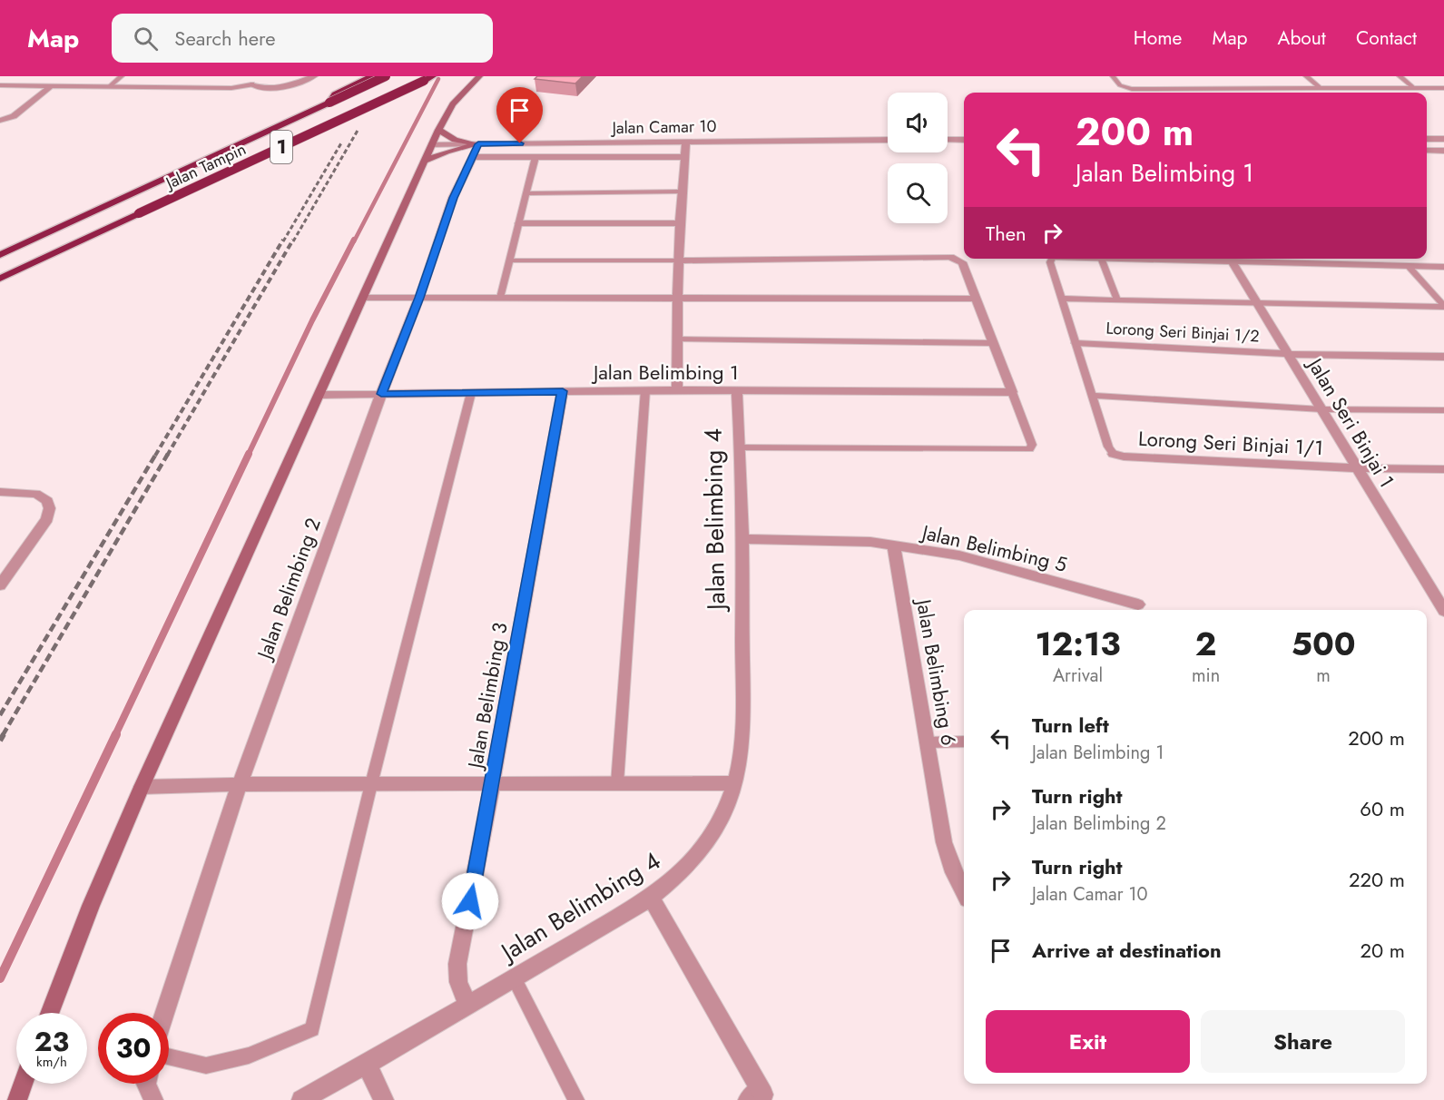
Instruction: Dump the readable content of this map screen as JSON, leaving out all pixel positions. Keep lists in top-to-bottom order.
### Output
{
  "streets": {
    "highway": ["1", "Jalan Tampin"],
    "street": [
      "Jalan Camar 10",
      "Lorong Seri Binjai 1/2",
      "Jalan Belimbing 1",
      "Jalan Seri Binjai 1",
      "Lorong Seri Binjai 1/1",
      "Jalan Belimbing 4",
      "Jalan Belimbing 5",
      "Jalan Belimbing 2",
      "Jalan Belimbing 6",
      "Jalan Belimbing 3"
    ]
  },
  "crossings": [
    ["Jalan Camar 10", "Jalan Belimbing 2"],
    ["Lorong Seri Binjai 1/2", "Jalan Seri Binjai 1"],
    ["Jalan Belimbing 1", "Jalan Belimbing 4"],
    ["Jalan Belimbing 1", "Jalan Belimbing 2"],
    ["Jalan Belimbing 1", "Jalan Belimbing 3"],
    ["Jalan Seri Binjai 1", "Lorong Seri Binjai 1/1"],
    ["Jalan Belimbing 4", "Jalan Belimbing 5"],
    ["Jalan Belimbing 4", "Jalan Belimbing 3"],
    ["Jalan Belimbing 5", "Jalan Belimbing 6"]
  ],
  "page": {
    "header": "Map",
    "search": "Search here",
    "nav": [
      "Home",
      "Map",
      "About",
      "Contact"
    ],
    "turn": ["200 m", "Jalan Belimbing 1"],
    "then": "Then",
    "eta": [
      "12:13",
      "Arrival",
      "2",
      "min",
      "500",
      "m"
    ],
    "list": [
      {
        "name": "Turn left",
        "note": "Jalan Belimbing 1",
        "value": "200 m"
      },
      {
        "name": "Turn right",
        "note": "Jalan Belimbing 2",
        "value": "60 m"
      },
      {
        "name": "Turn right",
        "note": "Jalan Camar 10",
        "value": "220 m"
      },
      {
        "name": "Arrive at destination",
        "value": "20 m"
      }
    ],
    "buttons": ["Exit", "Share"],
    "speed": "23 km/h",
    "limit": "30"
  }
}
